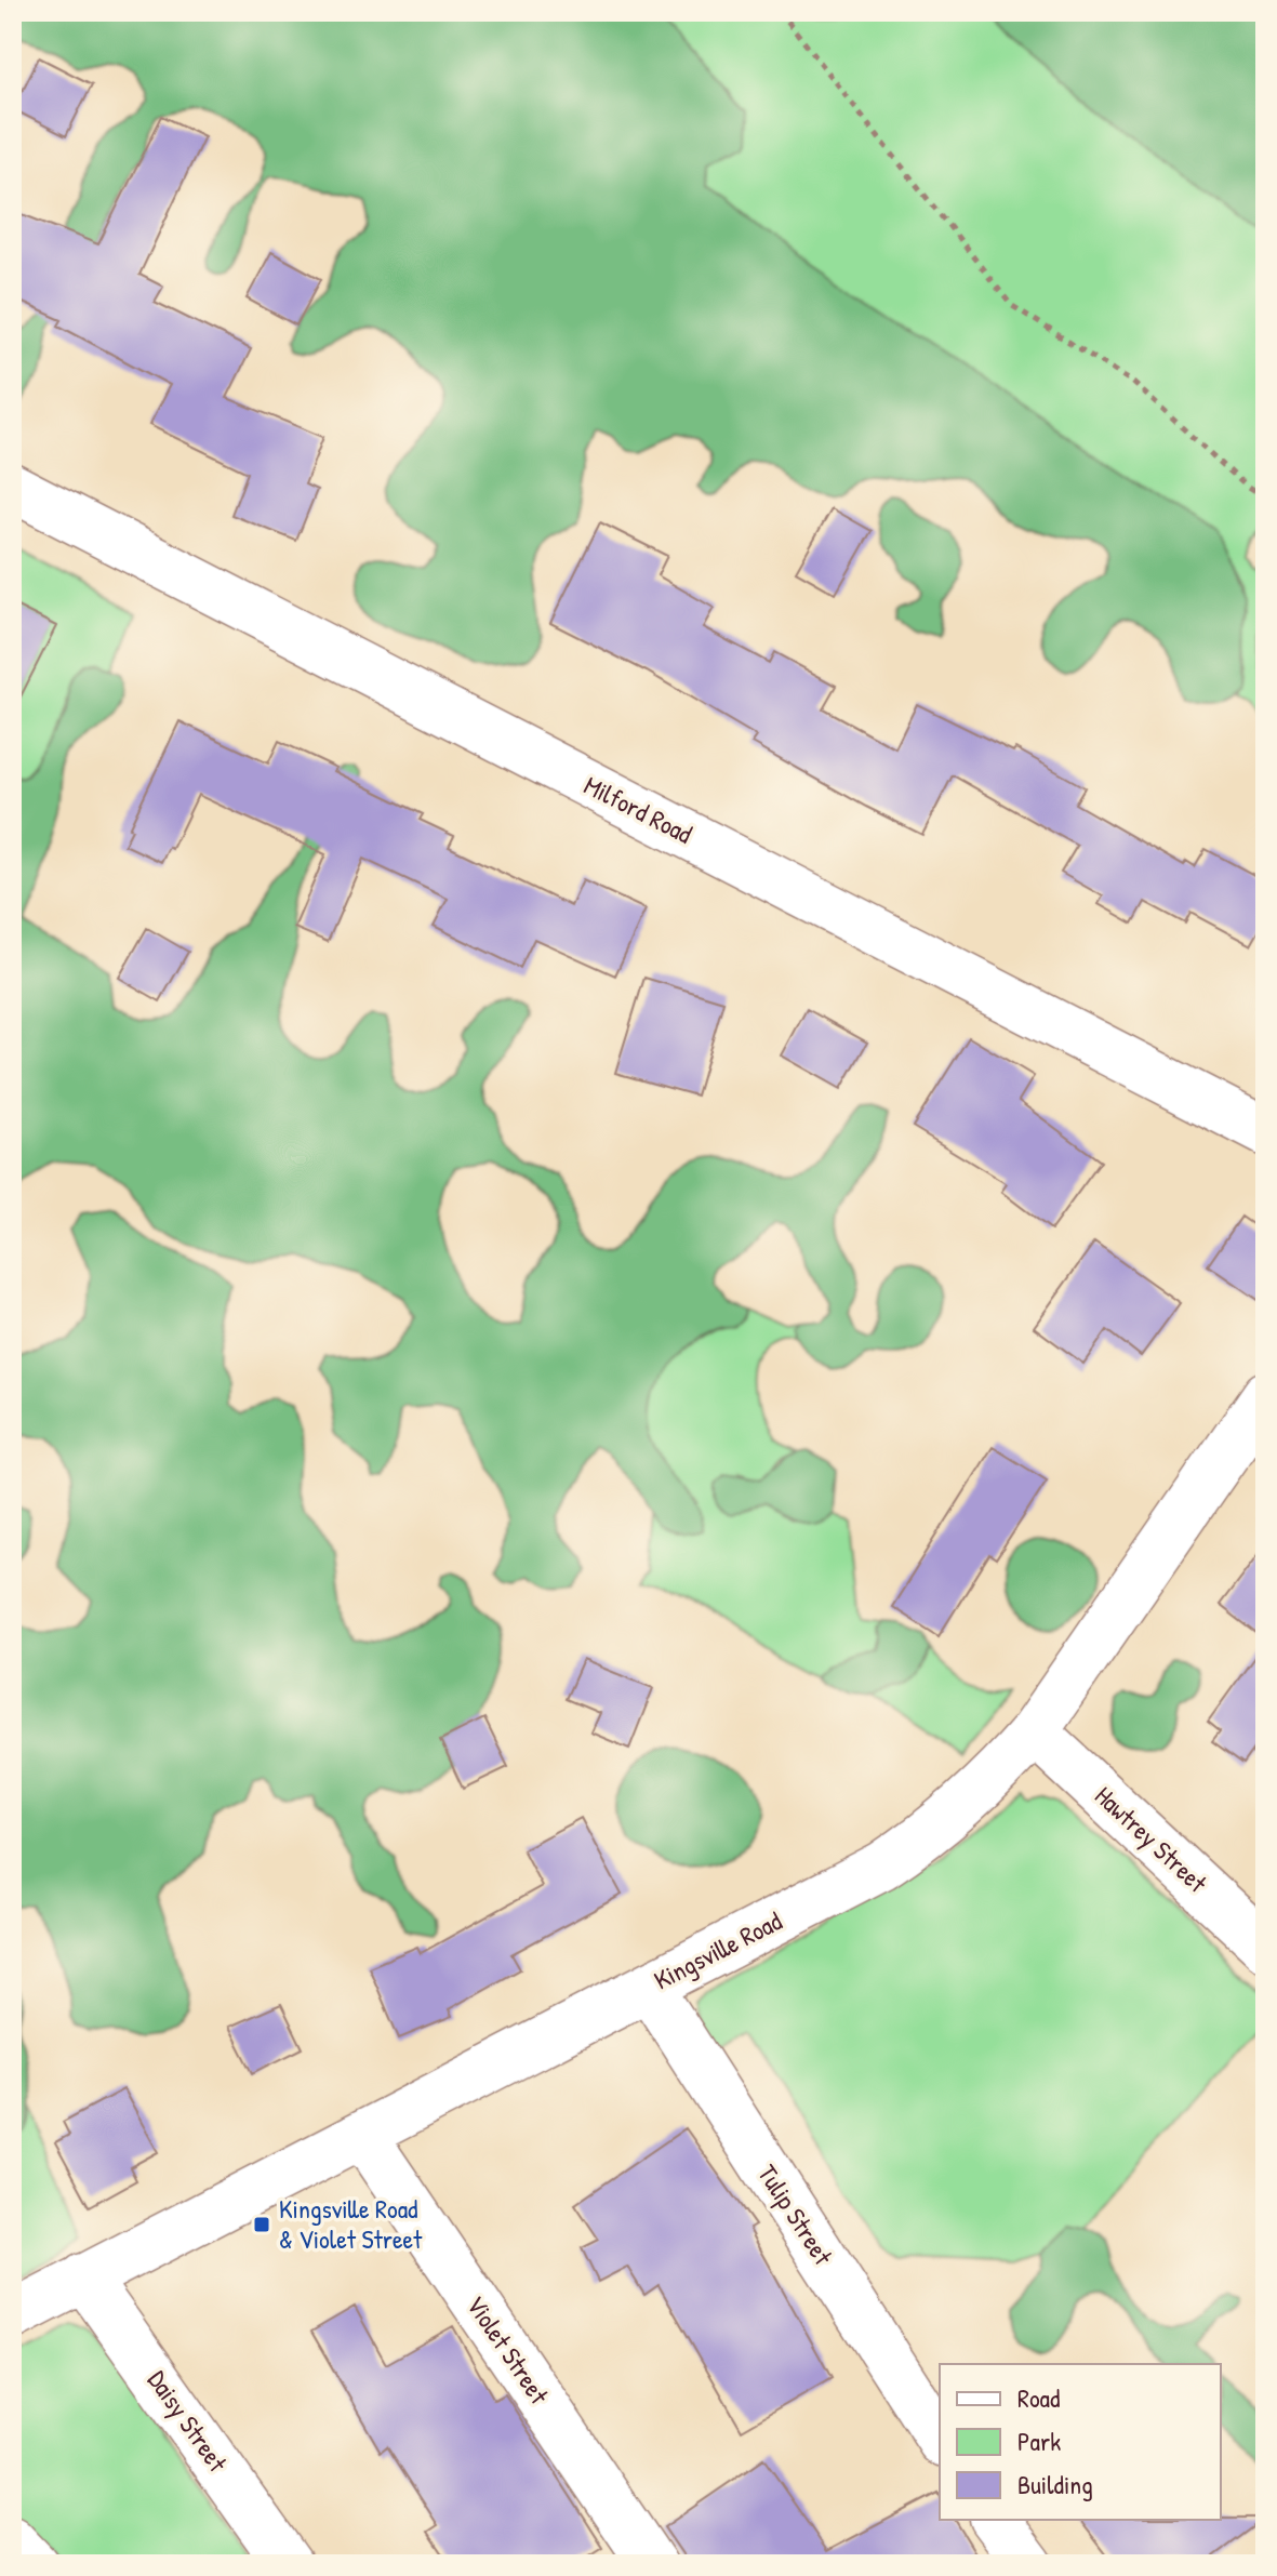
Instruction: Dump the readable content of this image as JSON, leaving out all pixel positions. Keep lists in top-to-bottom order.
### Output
{
  "streets": {
    "street": [
      "Milford Road",
      "Hawtrey Street",
      "Kingsville Road",
      "Tulip Street",
      "Violet Street",
      "Daisy Street"
    ]
  },
  "crossings": [
    ["Hawtrey Street", "Kingsville Road"],
    ["Kingsville Road", "Tulip Street"],
    ["Kingsville Road", "Violet Street"],
    ["Kingsville Road", "Daisy Street"]
  ],
  "places": {
    "transit": ["Kingsville Road & Violet Street"]
  },
  "legend": ["Road", "Park", "Building"]
}
